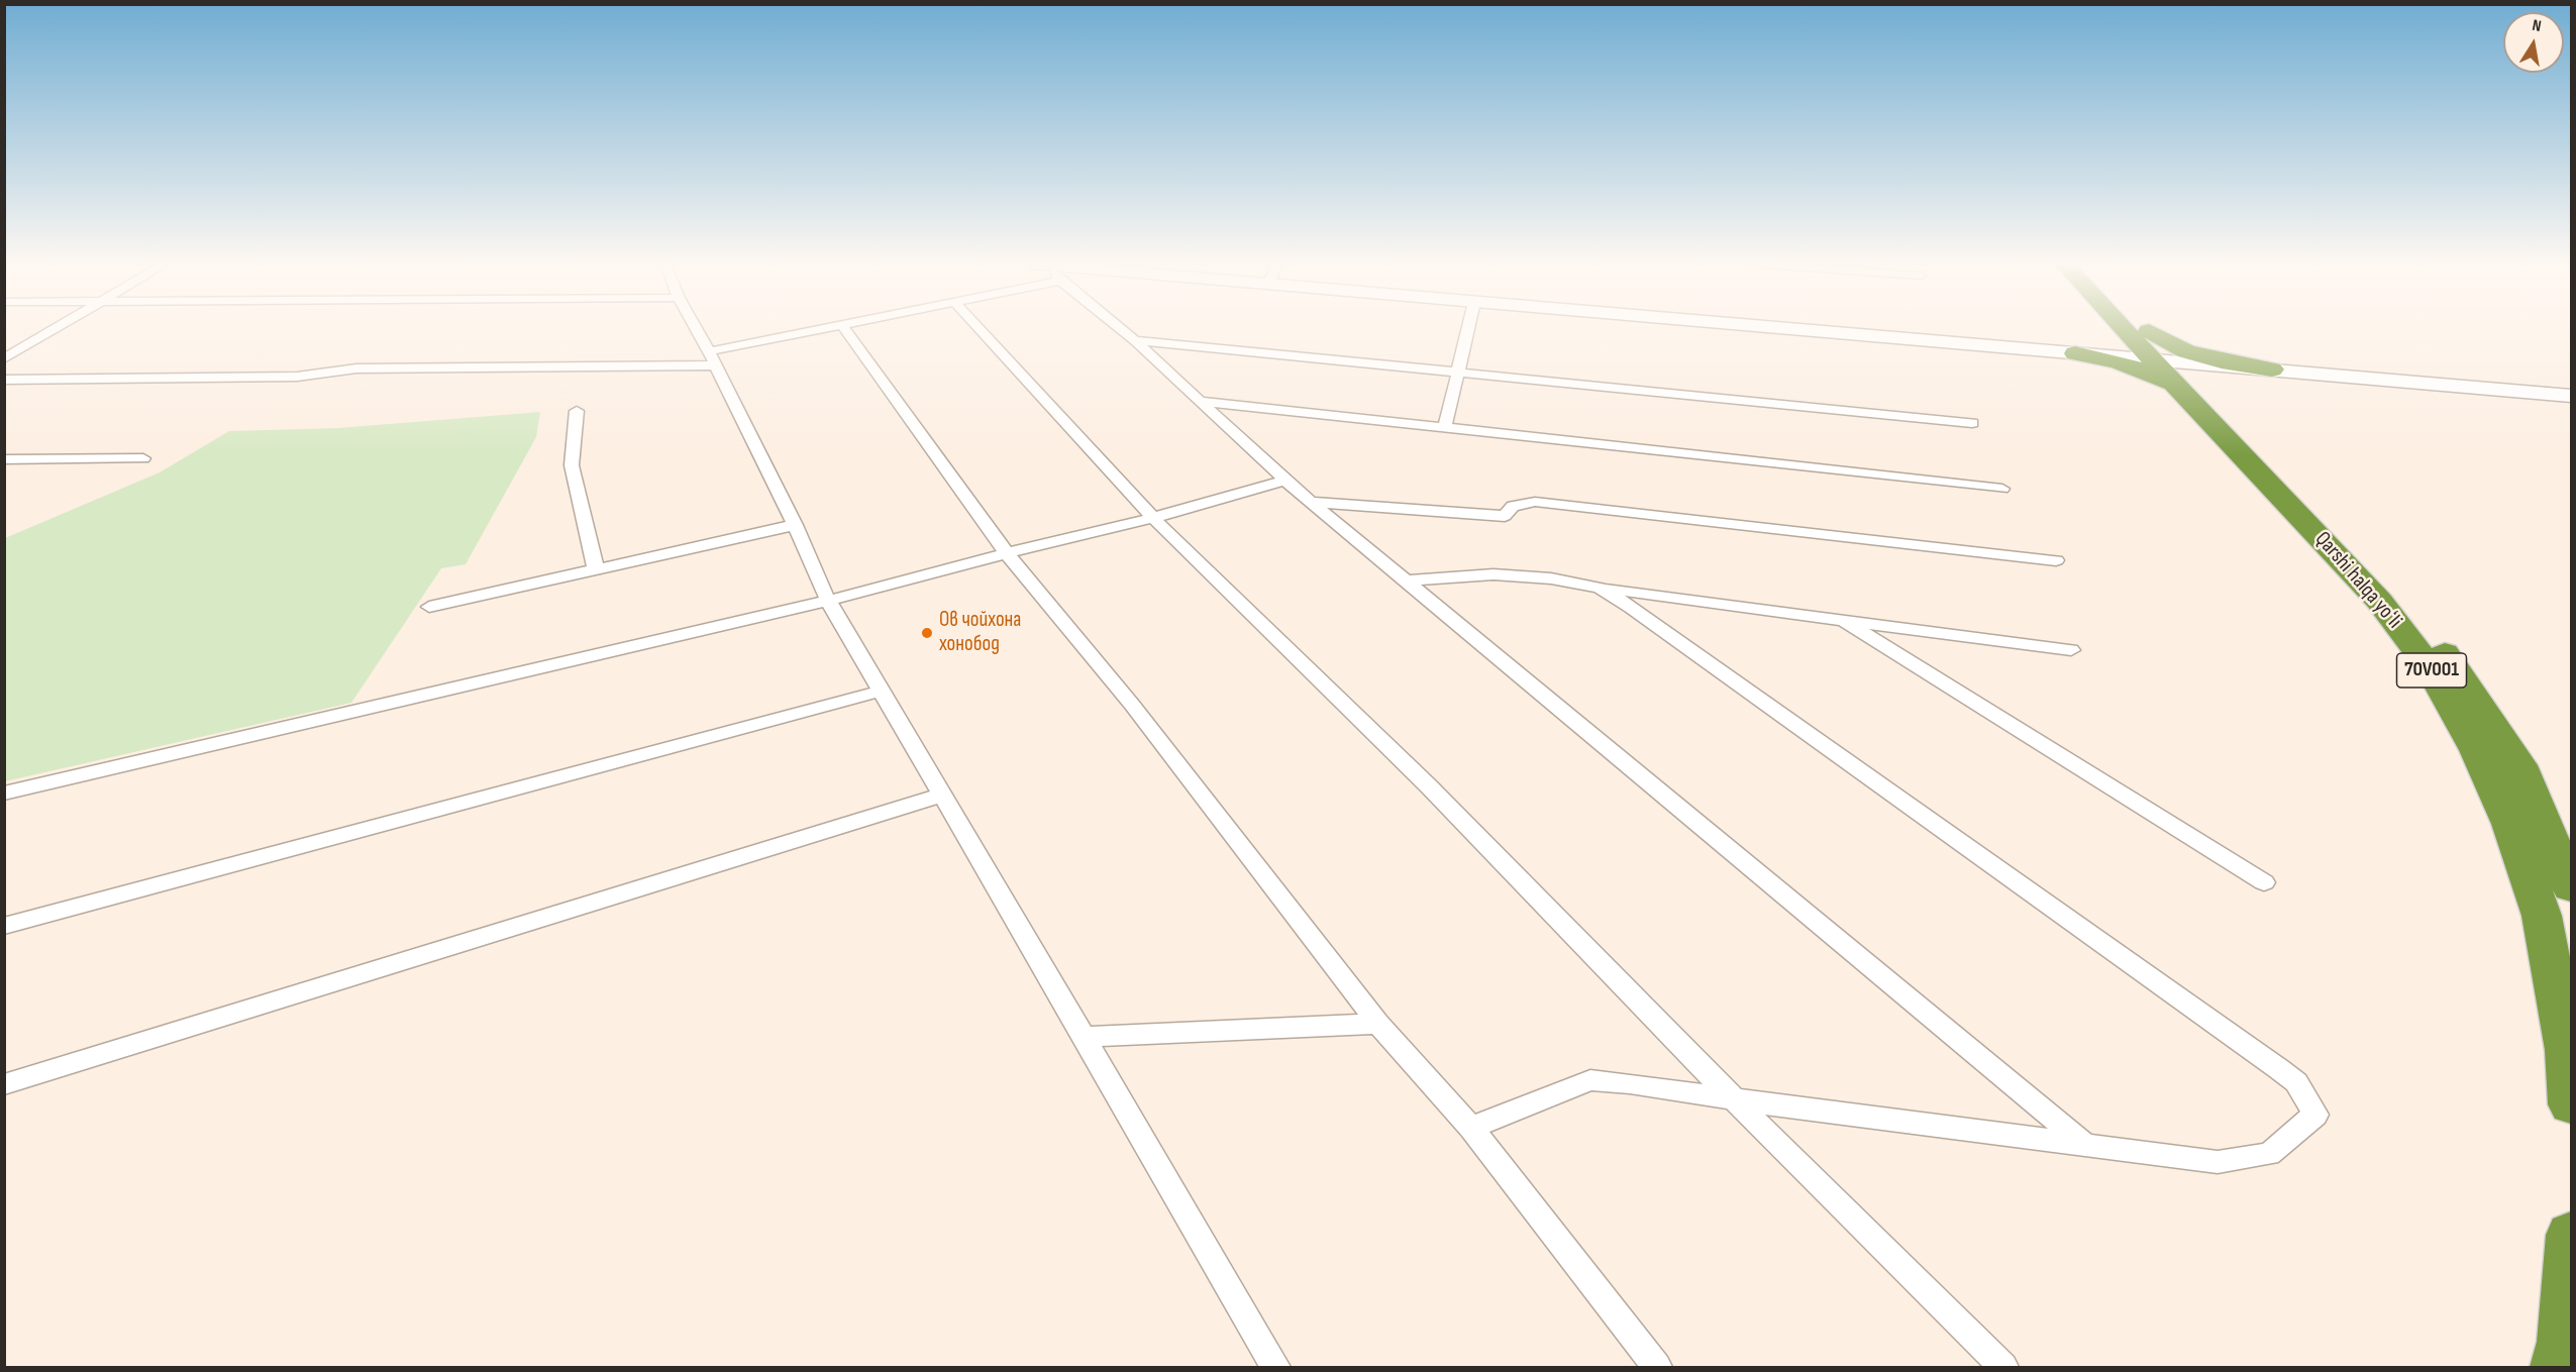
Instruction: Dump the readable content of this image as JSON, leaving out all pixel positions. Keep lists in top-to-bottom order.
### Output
{
  "streets": {
    "highway": ["Qarshi halqa yoʻli", "70V001"]
  },
  "places": ["Ов чойхона хонобод"],
  "north": "top"
}
